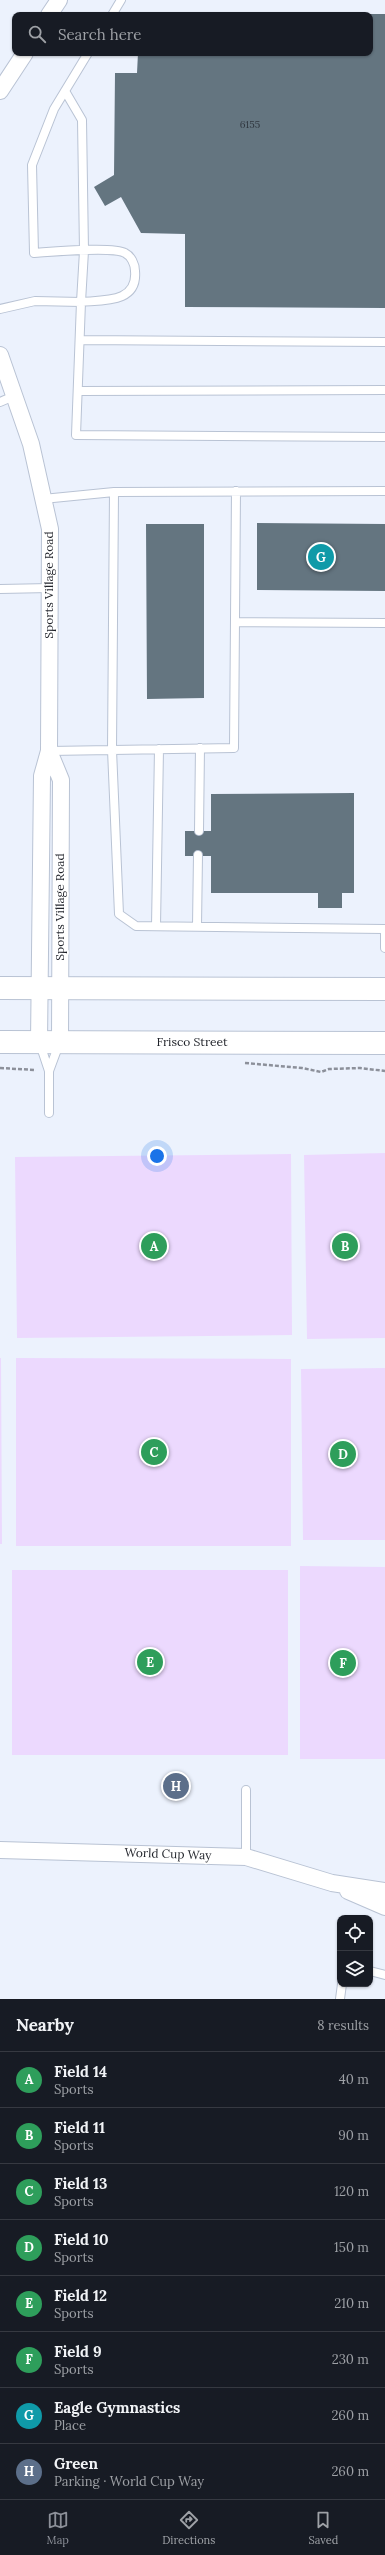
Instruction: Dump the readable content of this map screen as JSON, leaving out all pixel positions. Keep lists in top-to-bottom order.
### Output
{
  "streets": {
    "street": ["Sports Village Road", "Frisco Street", "World Cup Way"]
  },
  "crossings": [
    ["Sports Village Road", "Frisco Street"]
  ],
  "house_numbers": ["6155"],
  "page": {
    "search": "Search here",
    "pins": [
      "G",
      "A",
      "B",
      "C",
      "D",
      "E",
      "F",
      "H"
    ],
    "heading": ["Nearby", "8 results"],
    "list": [
      {
        "mark": "A",
        "name": "Field 14",
        "note": "Sports",
        "value": "40 m"
      },
      {
        "mark": "B",
        "name": "Field 11",
        "note": "Sports",
        "value": "90 m"
      },
      {
        "mark": "C",
        "name": "Field 13",
        "note": "Sports",
        "value": "120 m"
      },
      {
        "mark": "D",
        "name": "Field 10",
        "note": "Sports",
        "value": "150 m"
      },
      {
        "mark": "E",
        "name": "Field 12",
        "note": "Sports",
        "value": "210 m"
      },
      {
        "mark": "F",
        "name": "Field 9",
        "note": "Sports",
        "value": "230 m"
      },
      {
        "mark": "G",
        "name": "Eagle Gymnastics",
        "note": "Place",
        "value": "260 m"
      },
      {
        "mark": "H",
        "name": "Green",
        "note": "Parking · World Cup Way",
        "value": "260 m"
      }
    ],
    "nav": ["Map", "Directions", "Saved"]
  }
}
